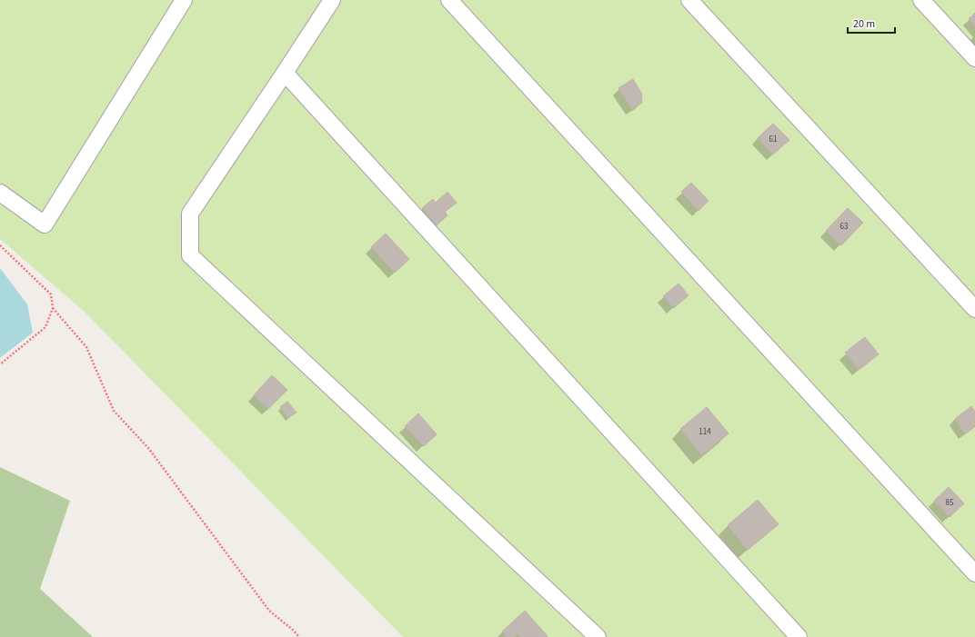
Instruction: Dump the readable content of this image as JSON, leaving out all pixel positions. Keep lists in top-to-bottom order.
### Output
{
  "house_numbers": [
    "61",
    "63",
    "114",
    "85"
  ],
  "scale_bar": "20 m"
}
